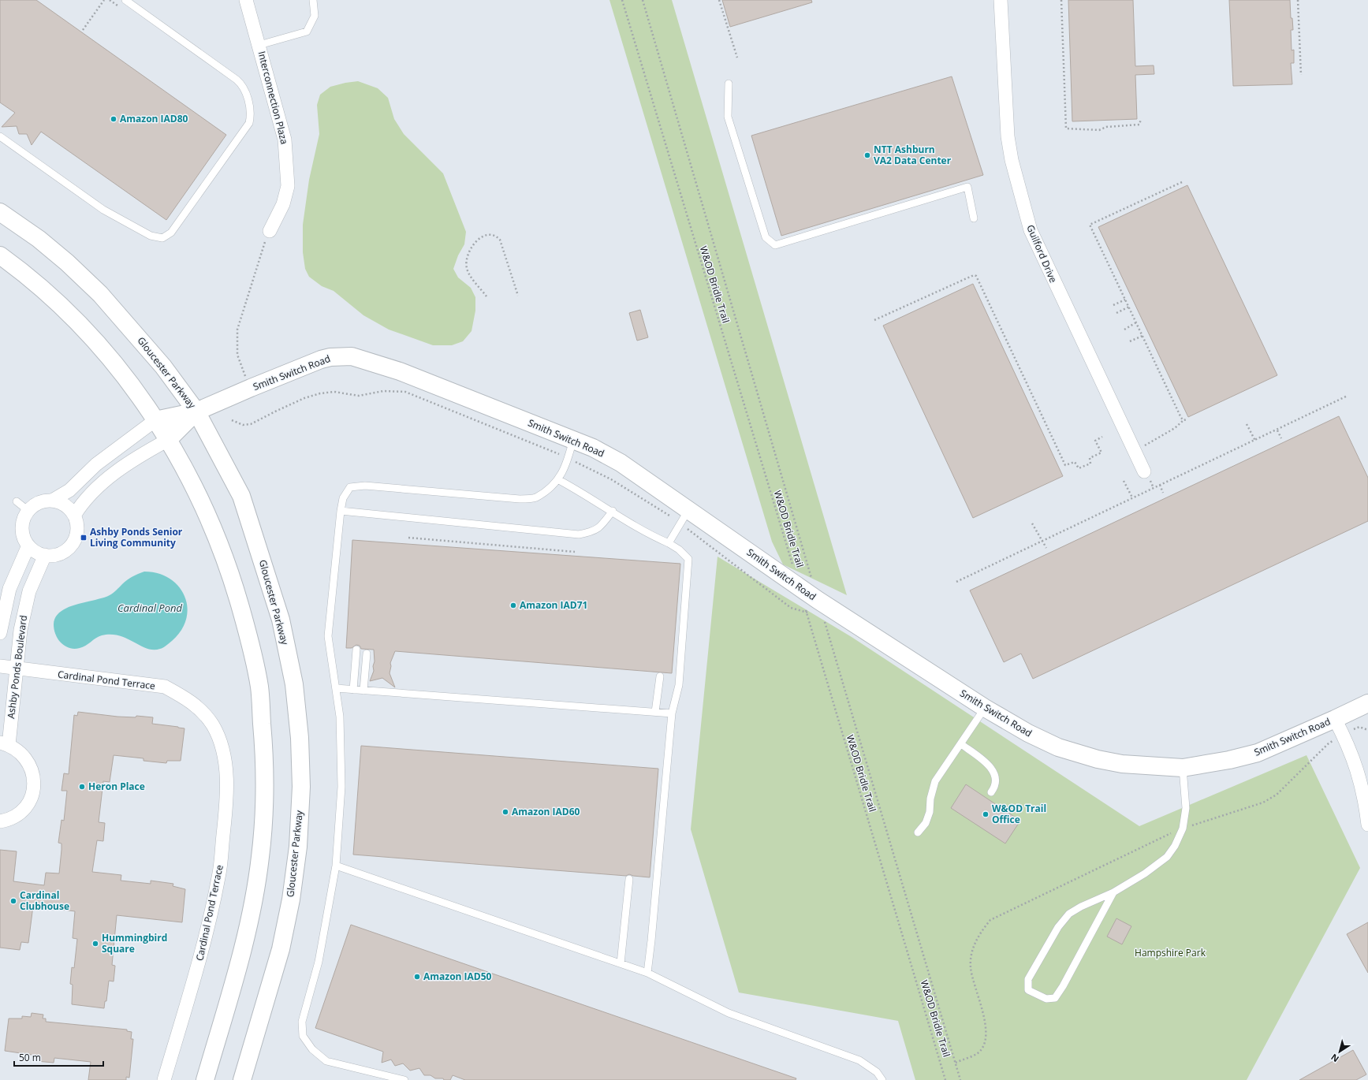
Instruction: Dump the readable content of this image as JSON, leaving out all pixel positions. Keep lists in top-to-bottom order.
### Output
{
  "streets": {
    "main road": ["Gloucester Parkway", "Smith Switch Road"],
    "street": [
      "Interconnection Plaza",
      "Guilford Drive",
      "Ashby Ponds Boulevard",
      "Cardinal Pond Terrace"
    ],
    "path": ["W&OD Bridle Trail"]
  },
  "crossings": [
    ["W&OD Bridle Trail", "Smith Switch Road"],
    ["Gloucester Parkway", "Smith Switch Road"],
    ["Ashby Ponds Boulevard", "Cardinal Pond Terrace"]
  ],
  "water": ["Cardinal Pond"],
  "parks": ["Hampshire Park"],
  "places": {
    "other": [
      "Amazon IAD80",
      "NTT Ashburn VA2 Data Center",
      "Amazon IAD71",
      "Heron Place",
      "Amazon IAD60",
      "W&OD Trail Office",
      "Cardinal Clubhouse",
      "Hummingbird Square",
      "Amazon IAD50"
    ],
    "transit": ["Ashby Ponds Senior Living Community"]
  },
  "scale_bar": "50 m",
  "north": "bottom left"
}
